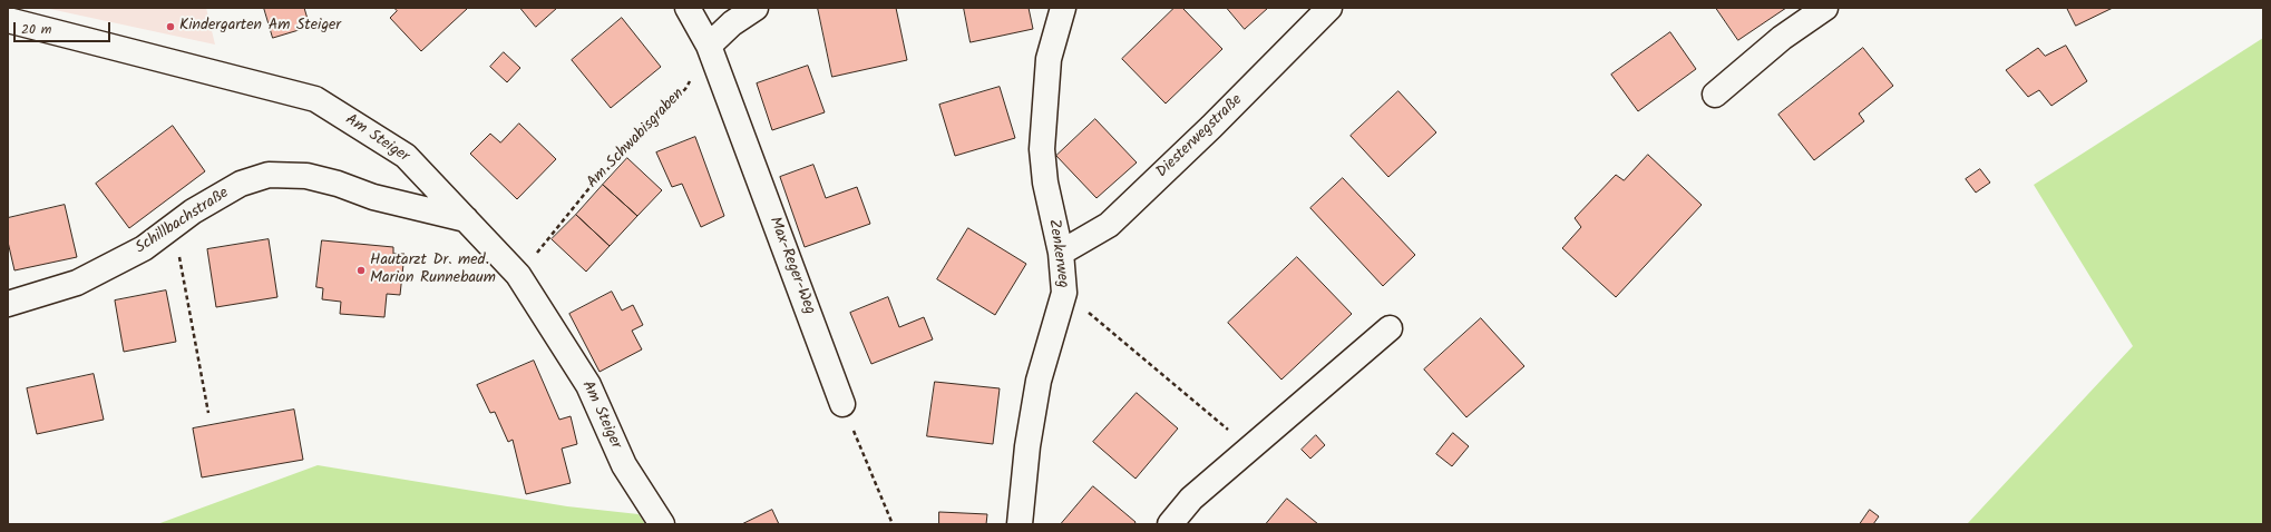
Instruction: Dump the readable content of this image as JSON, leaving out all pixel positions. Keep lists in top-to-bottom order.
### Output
{
  "streets": {
    "street": [
      "Diesterwegstraße",
      "Am Steiger",
      "Schillbachstraße",
      "Zenkerweg",
      "Max-Reger-Weg"
    ],
    "path": ["Am Schwabisgraben"]
  },
  "crossings": [
    ["Diesterwegstraße", "Zenkerweg"],
    ["Am Steiger", "Am Schwabisgraben"],
    ["Am Steiger", "Schillbachstraße"],
    ["Am Schwabisgraben", "Max-Reger-Weg"]
  ],
  "places": ["Kindergarten Am Steiger", "Hautarzt Dr. med. Marion Runnebaum"],
  "scale_bar": "20 m"
}
